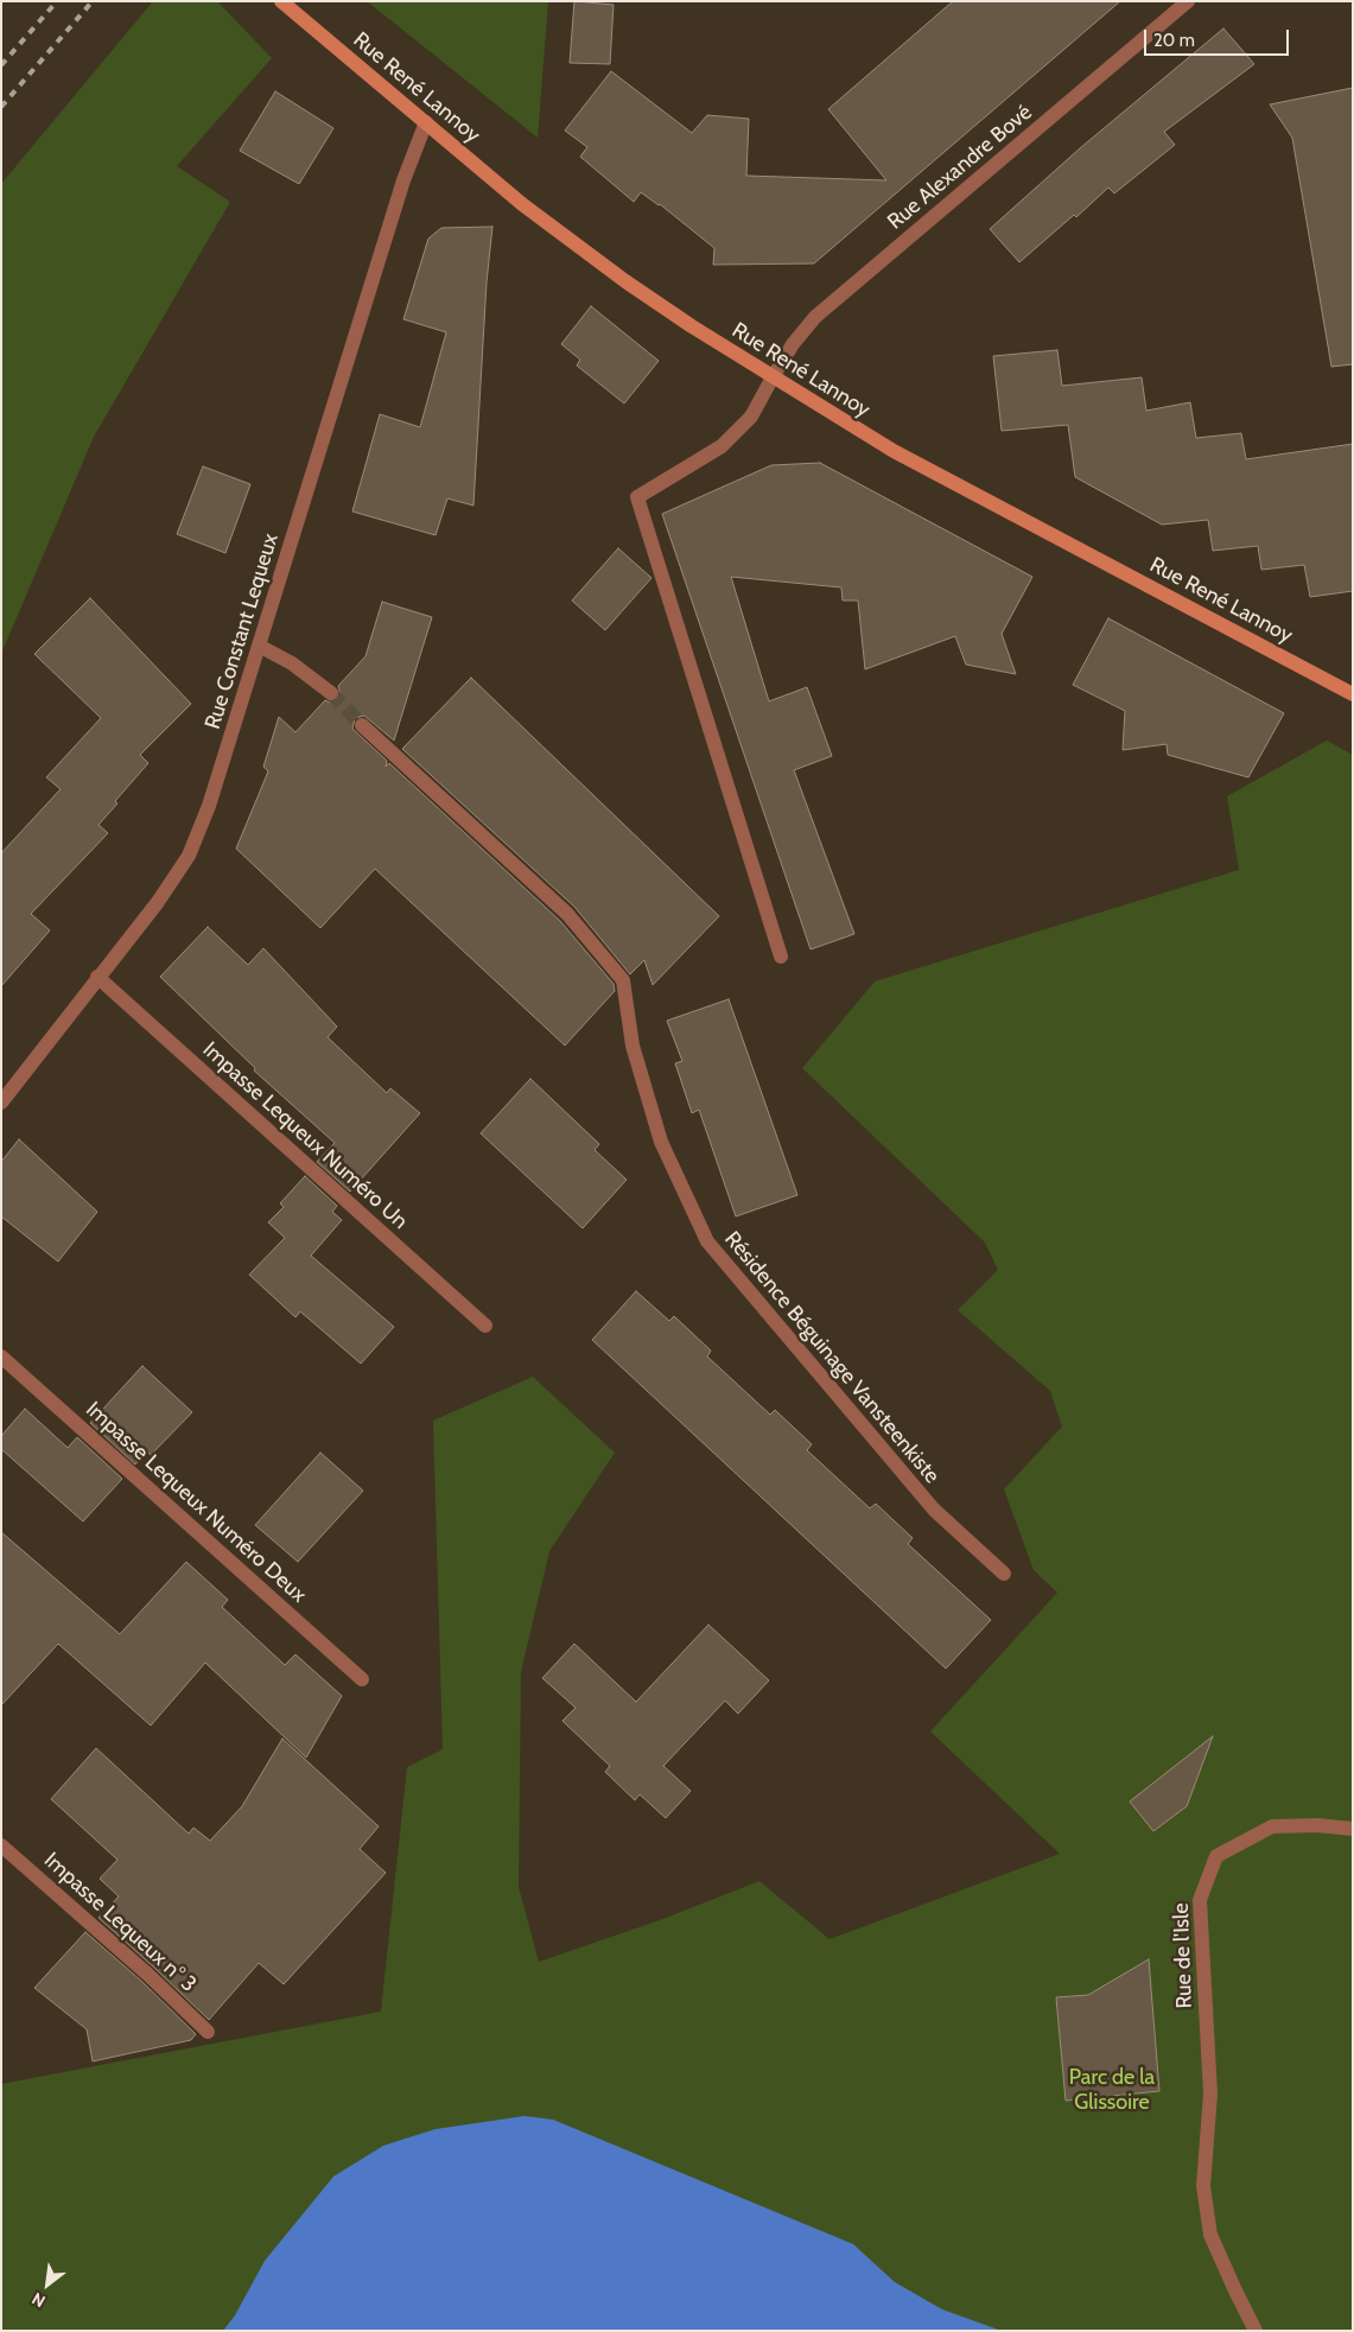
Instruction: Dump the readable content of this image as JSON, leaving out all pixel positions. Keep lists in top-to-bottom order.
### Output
{
  "streets": {
    "street": [
      "Rue René Lannoy",
      "Rue Alexandre Bové",
      "Rue Constant Lequeux",
      "Impasse Lequeux Numéro Un",
      "Résidence Béguinage Vansteenkiste",
      "Impasse Lequeux Numéro Deux",
      "Impasse Lequeux n° 3",
      "Rue de l'Isle"
    ]
  },
  "crossings": [
    ["Rue René Lannoy", "Rue Alexandre Bové"],
    ["Rue René Lannoy", "Rue Constant Lequeux"],
    ["Rue Constant Lequeux", "Impasse Lequeux Numéro Un"]
  ],
  "parks": ["Parc de la Glissoire"],
  "scale_bar": "20 m",
  "north": "bottom left"
}
